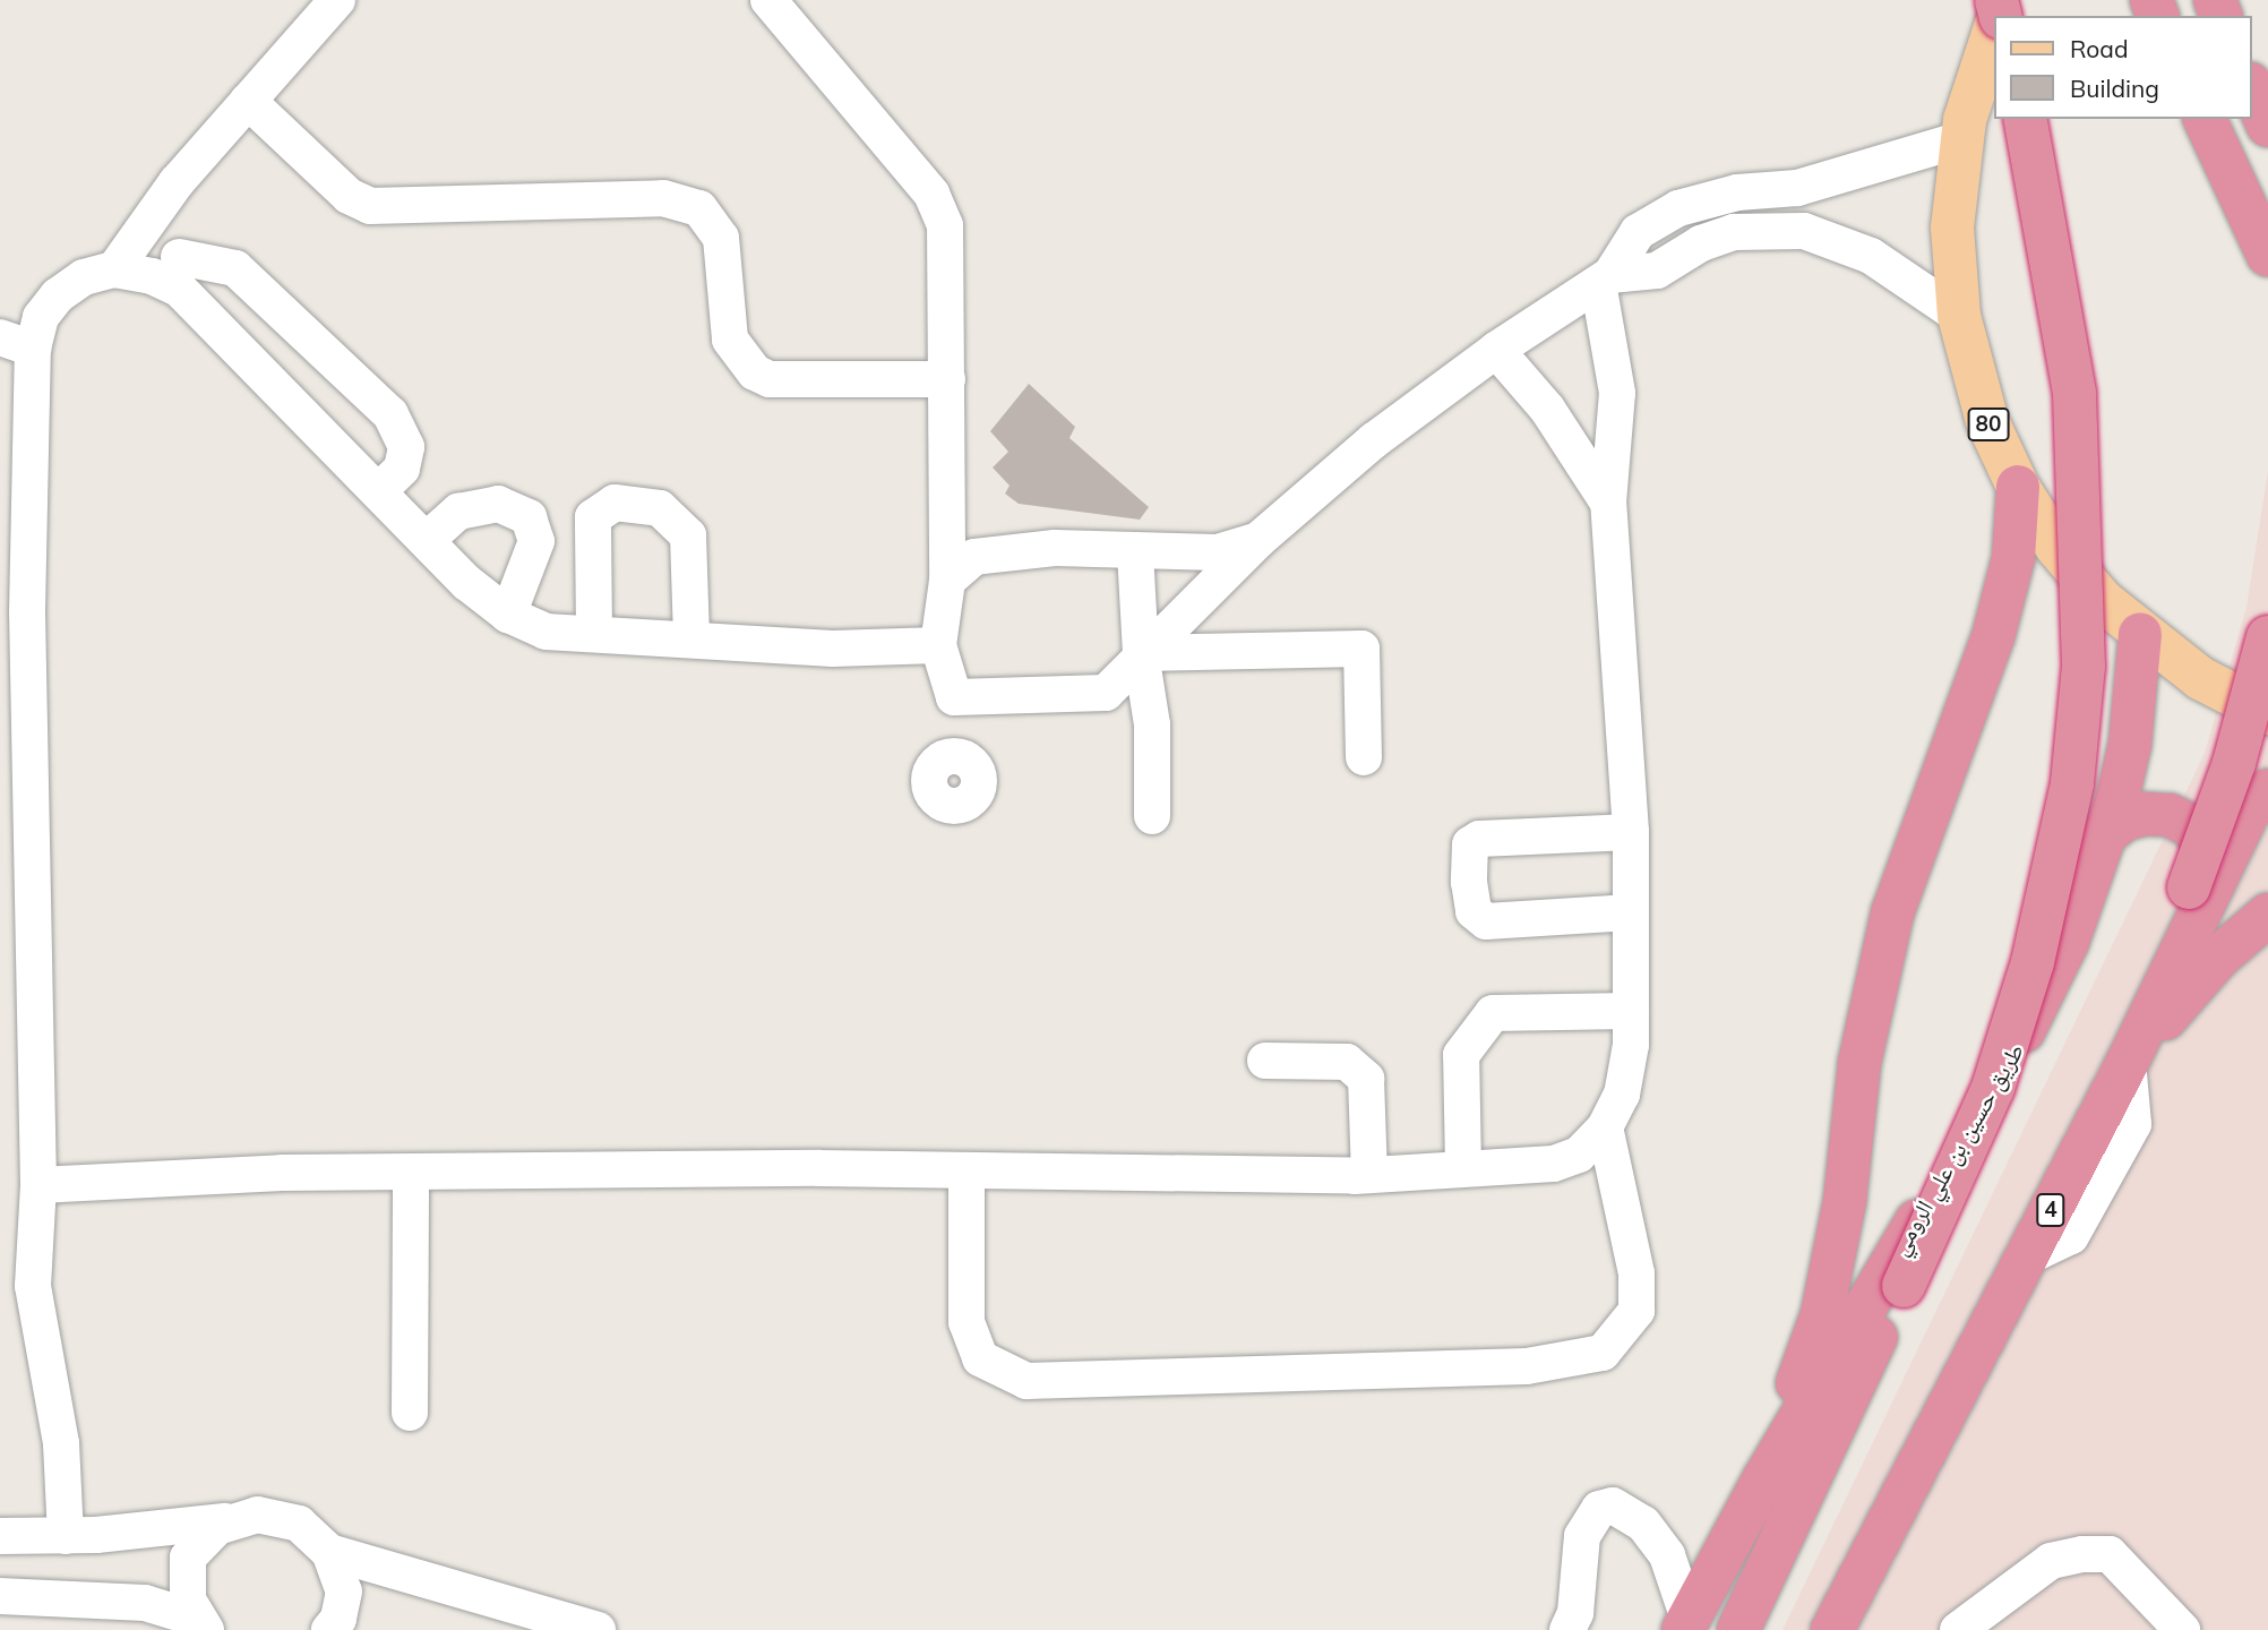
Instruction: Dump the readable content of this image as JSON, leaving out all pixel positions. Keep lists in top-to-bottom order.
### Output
{
  "streets": {
    "highway": ["طريق حسين بن علي الرومي", "4"],
    "main road": ["80"]
  },
  "crossings": [
    ["80", "طريق حسين بن علي الرومي"]
  ],
  "legend": ["Road", "Building"]
}
